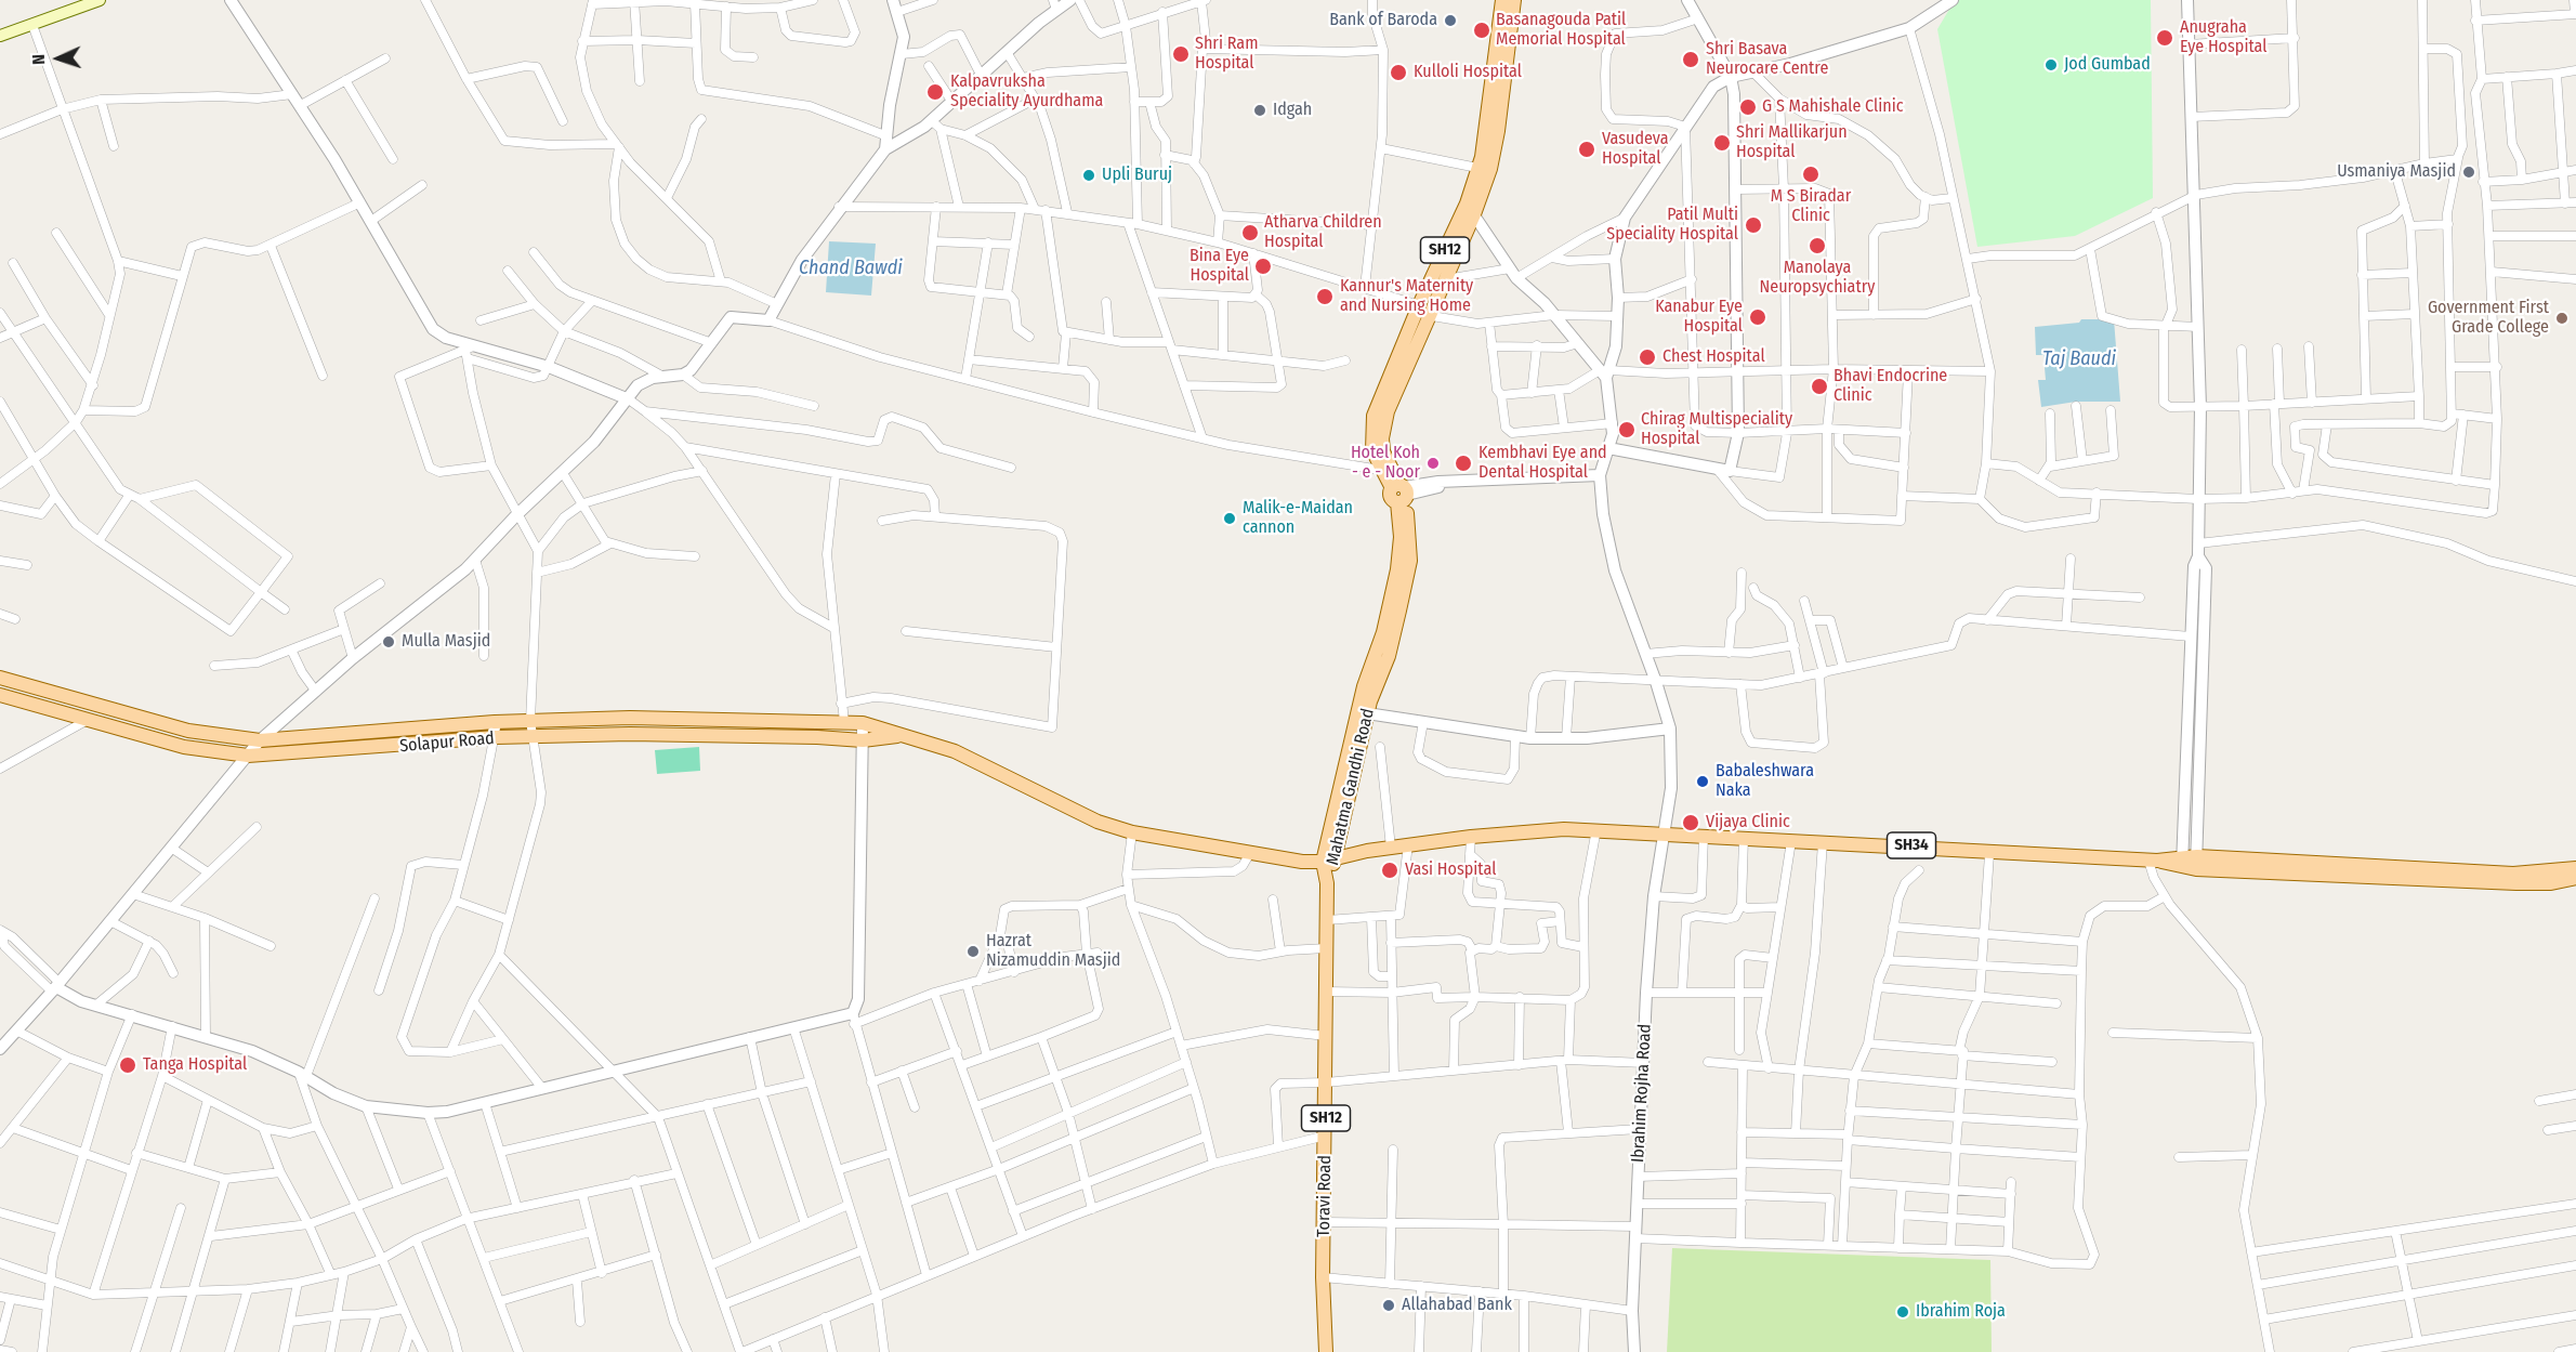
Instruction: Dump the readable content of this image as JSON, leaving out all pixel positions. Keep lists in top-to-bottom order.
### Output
{
  "streets": {
    "main road": [
      "SH12",
      "Solapur Road",
      "Mahatma Gandhi Road",
      "SH34",
      "Toravi Road"
    ],
    "street": ["Ibrahim Rojha Road"]
  },
  "crossings": [
    ["Solapur Road", "Mahatma Gandhi Road"],
    ["Solapur Road", "SH34"],
    ["Mahatma Gandhi Road", "SH34"],
    ["Mahatma Gandhi Road", "Toravi Road"],
    ["SH34", "Ibrahim Rojha Road"]
  ],
  "water": ["Chand Bawdi", "Taj Baudi"],
  "places": [
    "Bank of Baroda",
    "Basanagouda Patil Memorial Hospital",
    "Anugraha Eye Hospital",
    "Shri Ram Hospital",
    "Shri Basava Neurocare Centre",
    "Jod Gumbad",
    "Kulloli Hospital",
    "Kalpavruksha Speciality Ayurdhama",
    "G S Mahishale Clinic",
    "Idgah",
    "Shri Mallikarjun Hospital",
    "Vasudeva Hospital",
    "Usmaniya Masjid",
    "M S Biradar Clinic",
    "Upli Buruj",
    "Patil Multi Speciality Hospital",
    "Atharva Children Hospital",
    "Manolaya Neuropsychiatry",
    "Bina Eye Hospital",
    "Kannur's Maternity and Nursing Home",
    "Kanabur Eye Hospital",
    "Government First Grade College",
    "Chest Hospital",
    "Bhavi Endocrine Clinic",
    "Chirag Multispeciality Hospital",
    "Hotel Koh - e - Noor",
    "Kembhavi Eye and Dental Hospital",
    "Malik-e-Maidan cannon",
    "Mulla Masjid",
    "Babaleshwara Naka",
    "Vijaya Clinic",
    "Vasi Hospital",
    "Hazrat Nizamuddin Masjid",
    "Tanga Hospital",
    "Allahabad Bank",
    "Ibrahim Roja"
  ],
  "north": "left"
}
